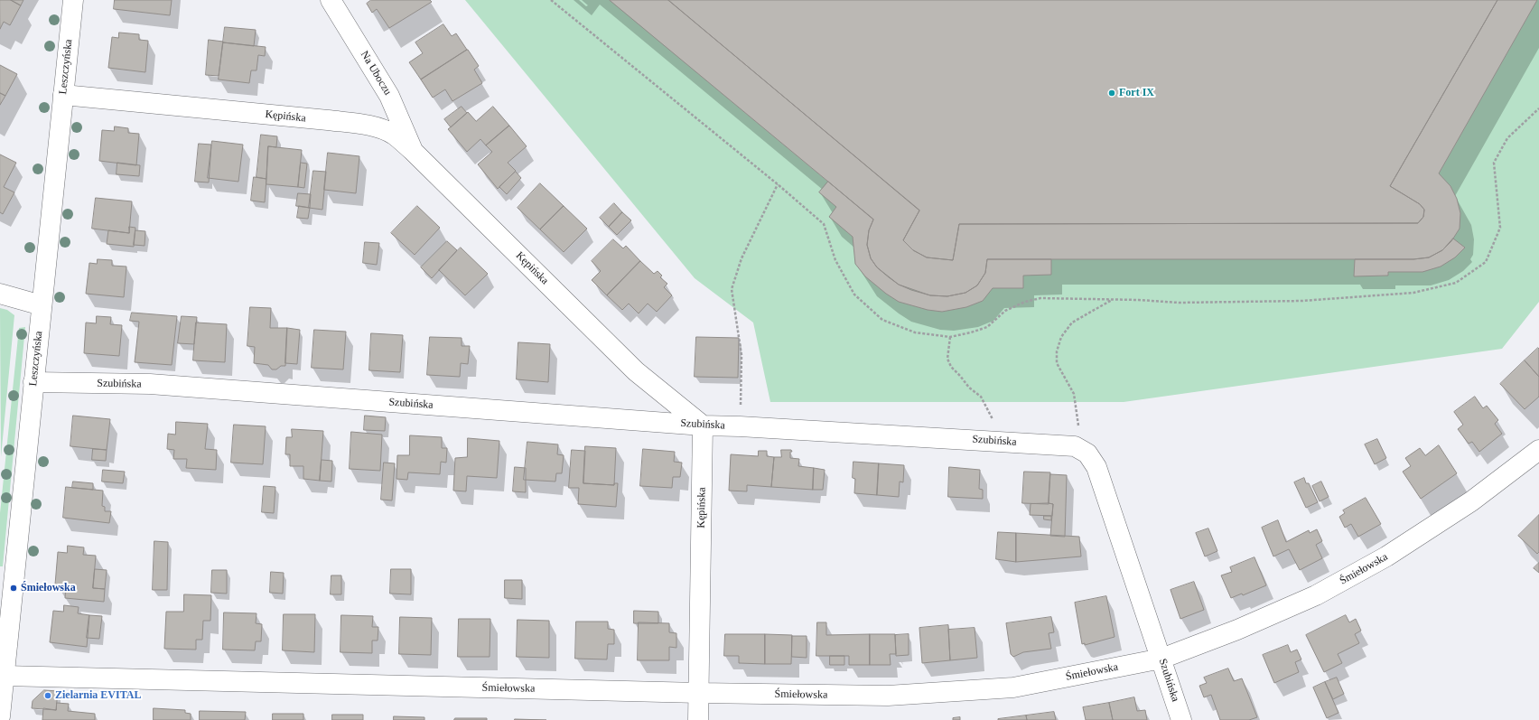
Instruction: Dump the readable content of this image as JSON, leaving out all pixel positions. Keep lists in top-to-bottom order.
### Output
{
  "streets": {
    "street": [
      "Leszczyńska",
      "Na Uboczu",
      "Kępińska",
      "Szubińska",
      "Śmiełowska"
    ]
  },
  "crossings": [
    ["Leszczyńska", "Kępińska"],
    ["Leszczyńska", "Szubińska"],
    ["Leszczyńska", "Śmiełowska"],
    ["Na Uboczu", "Kępińska"],
    ["Kępińska", "Szubińska"],
    ["Kępińska", "Śmiełowska"],
    ["Szubińska", "Śmiełowska"]
  ],
  "places": ["Fort IX", "Śmiełowska", "Zielarnia EVITAL"]
}
